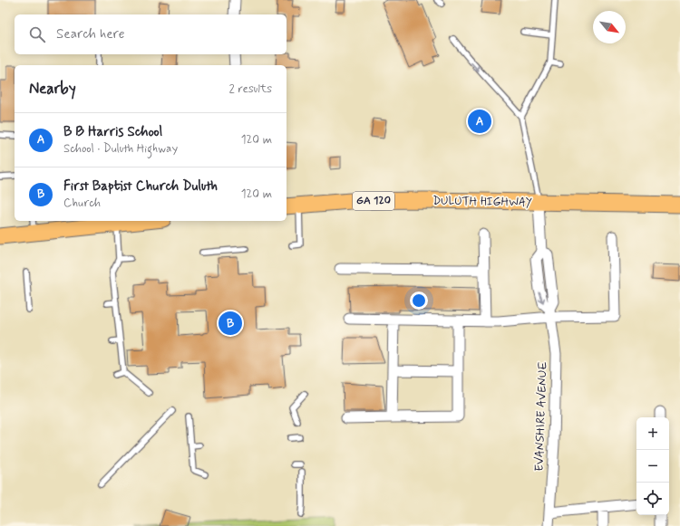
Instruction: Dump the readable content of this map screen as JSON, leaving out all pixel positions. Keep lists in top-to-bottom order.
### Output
{
  "streets": {
    "main road": ["GA 120", "DULUTH HIGHWAY"],
    "street": ["EVANSHIRE AVENUE"]
  },
  "crossings": [
    ["DULUTH HIGHWAY", "EVANSHIRE AVENUE"]
  ],
  "north": "bottom right",
  "page": {
    "search": "Search here",
    "heading": ["Nearby", "2 results"],
    "pins": ["A", "B"],
    "list": [
      {
        "mark": "A",
        "name": "B B Harris School",
        "note": "School · Duluth Highway",
        "value": "120 m"
      },
      {
        "mark": "B",
        "name": "First Baptist Church Duluth",
        "note": "Church",
        "value": "120 m"
      }
    ],
    "map_buttons": ["+", "−"]
  }
}
